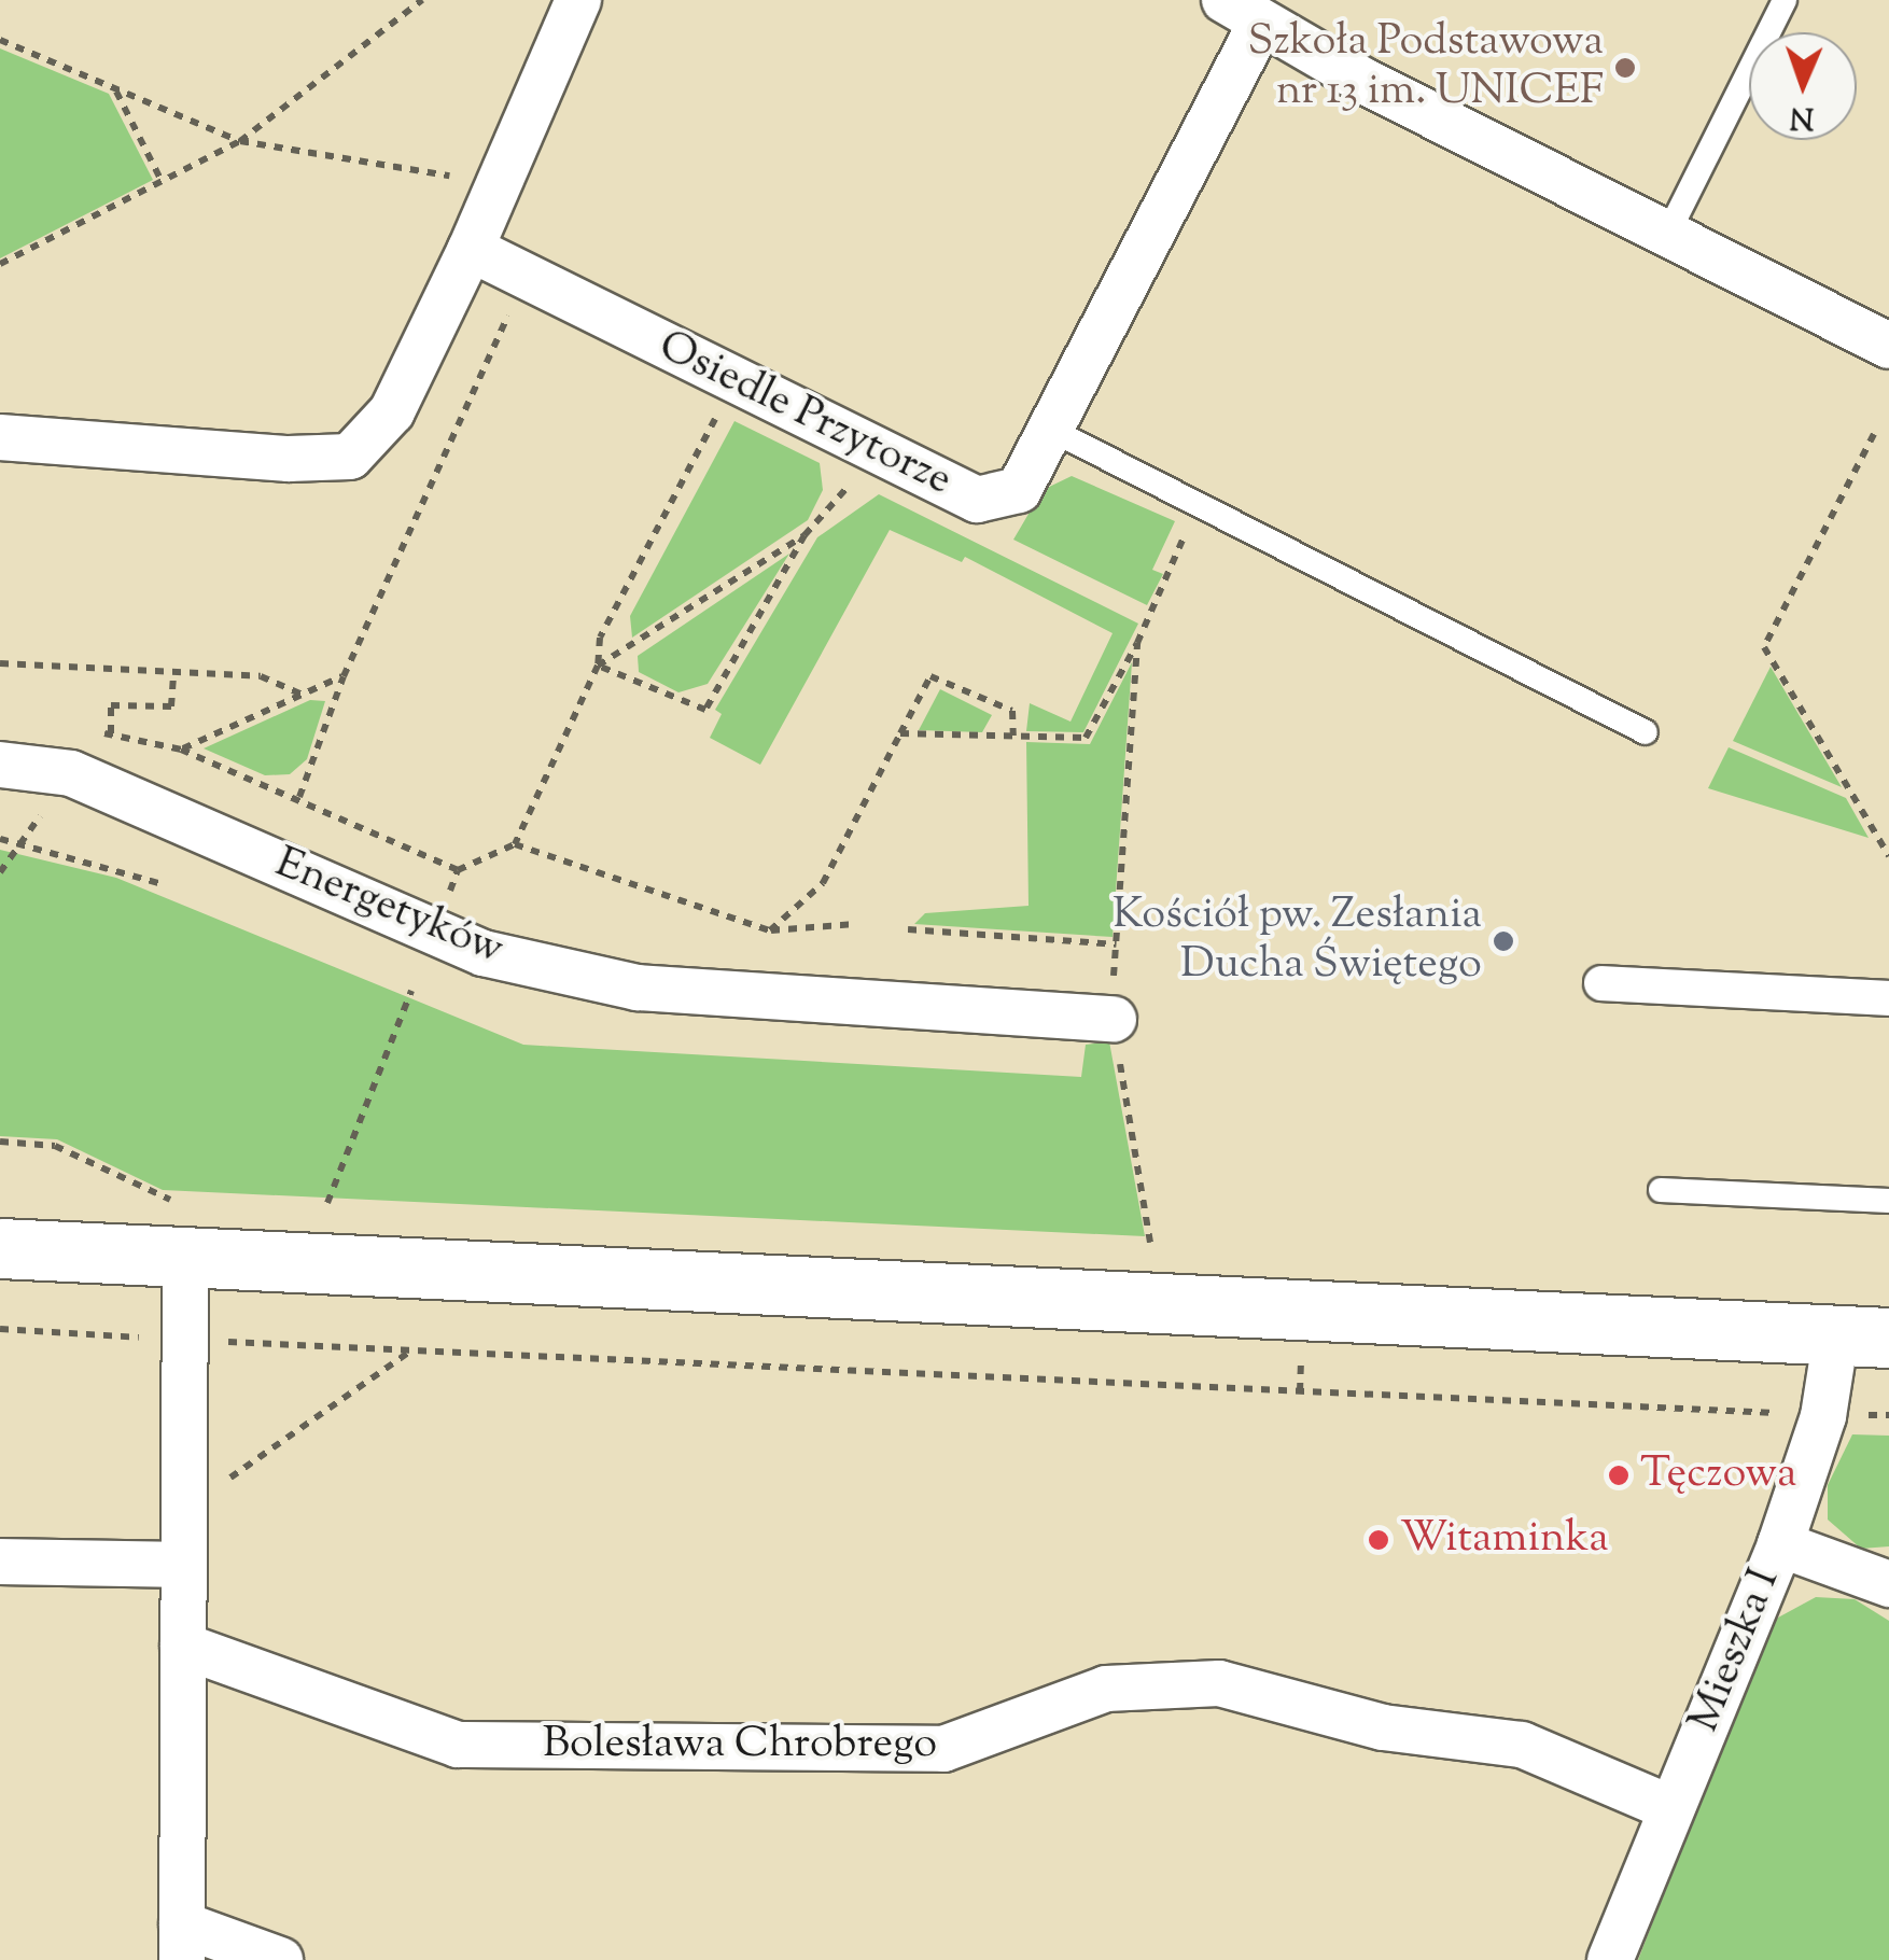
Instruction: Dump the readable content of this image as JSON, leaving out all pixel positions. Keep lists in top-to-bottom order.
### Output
{
  "streets": {
    "street": [
      "Osiedle Przytorze",
      "Energetyków",
      "Mieszka I",
      "Bolesława Chrobrego"
    ]
  },
  "crossings": [
    ["Mieszka I", "Bolesława Chrobrego"]
  ],
  "places": [
    "Szkoła Podstawowa nr 13 im. UNICEF",
    "Kościół pw. Zesłania Ducha Świętego",
    "Tęczowa",
    "Witaminka"
  ],
  "north": "bottom"
}
